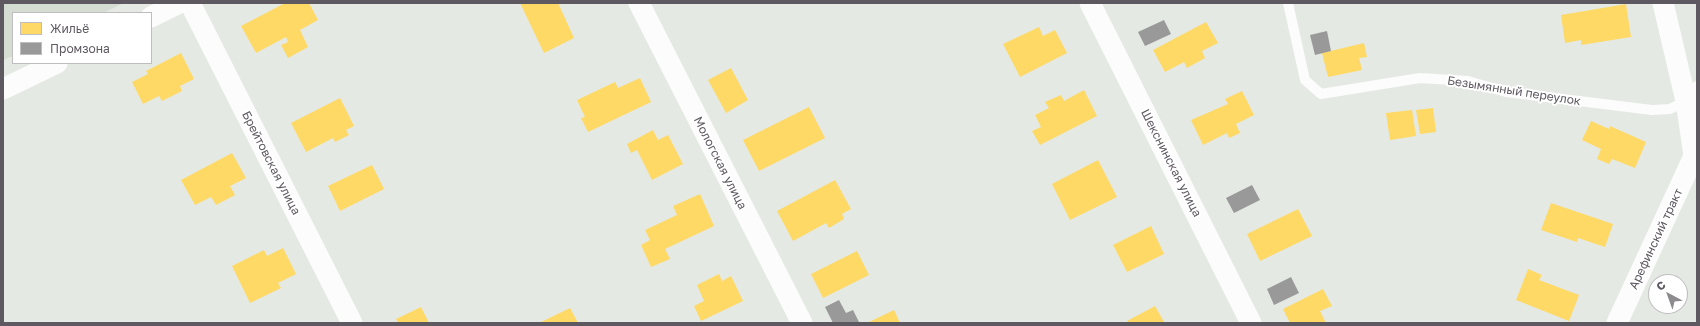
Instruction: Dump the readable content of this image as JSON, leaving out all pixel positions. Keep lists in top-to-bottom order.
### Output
{
  "streets": {
    "street": [
      "Брейтовская улица",
      "Мологская улица",
      "Шекснинская улица",
      "Арефинский тракт"
    ],
    "lane": ["Безымянный переулок"]
  },
  "legend": ["Жильё", "Промзона"],
  "north": "top left"
}
